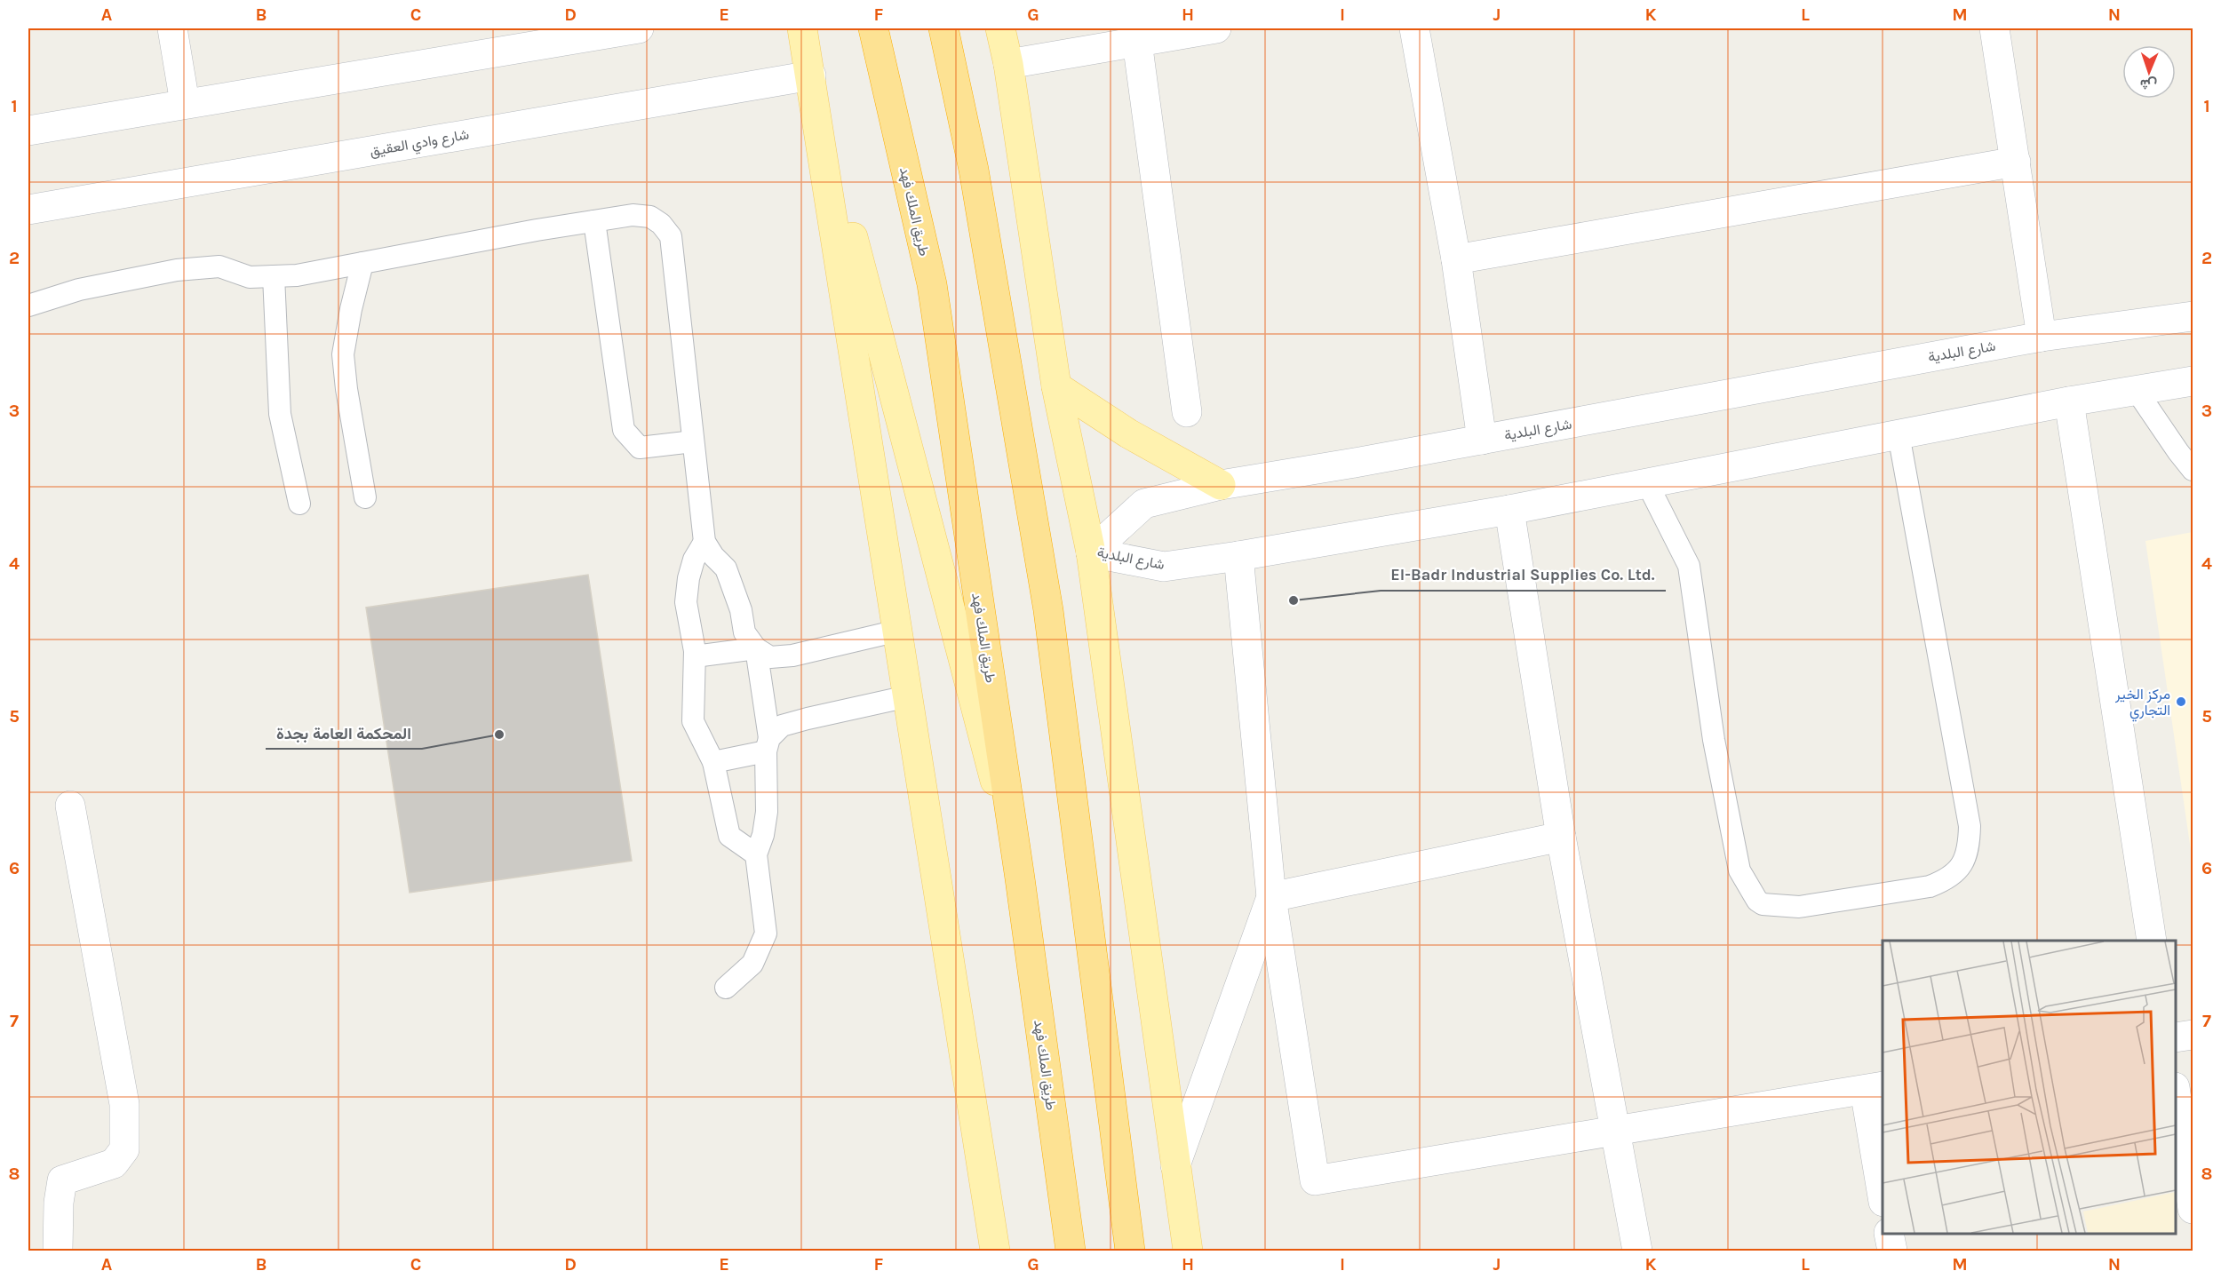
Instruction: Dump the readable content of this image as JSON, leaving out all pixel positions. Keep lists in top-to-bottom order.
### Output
{
  "streets": {
    "highway": ["طريق الملك فهد"],
    "street": ["شارع وادي العقيق", "شارع البلدية"]
  },
  "places": ["El-Badr Industrial Supplies Co. Ltd.", "مركز الخير التجاري", "المحكمة العامة بجدة"],
  "north": "bottom",
  "grid": {
    "columns": [
      "A",
      "B",
      "C",
      "D",
      "E",
      "F",
      "G",
      "H",
      "I",
      "J",
      "K",
      "L",
      "M",
      "N"
    ],
    "rows": [
      "1",
      "2",
      "3",
      "4",
      "5",
      "6",
      "7",
      "8"
    ]
  }
}
